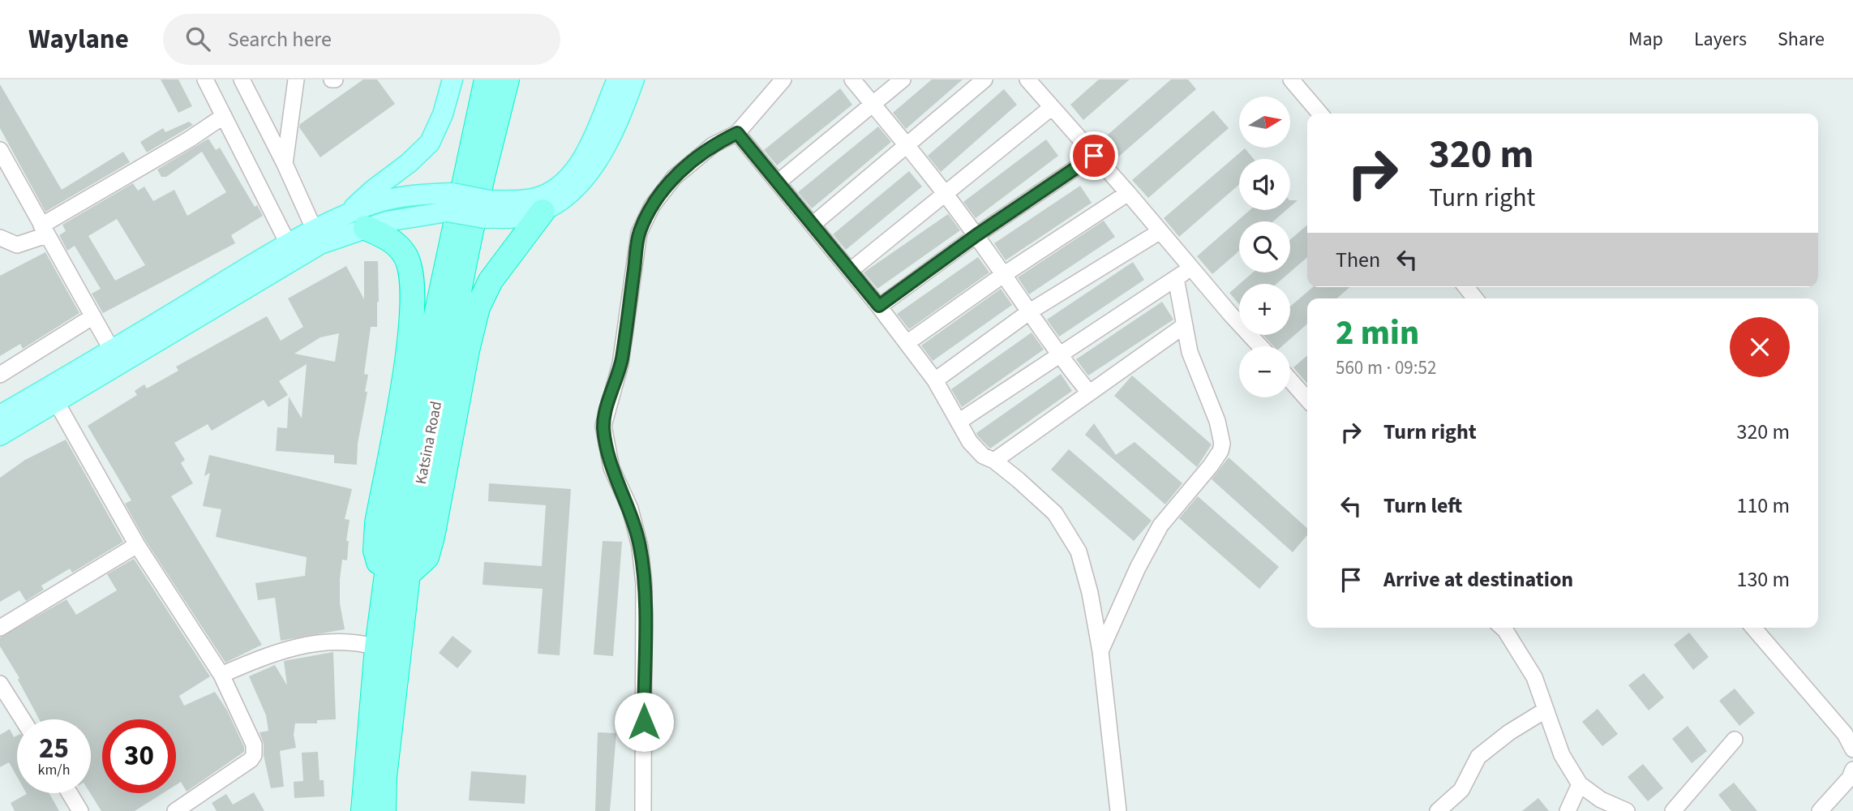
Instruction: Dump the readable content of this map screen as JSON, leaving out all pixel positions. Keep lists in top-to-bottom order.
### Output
{
  "streets": {
    "highway": ["Katsina Road"]
  },
  "north": "right",
  "page": {
    "header": "Waylane",
    "search": "Search here",
    "nav": ["Map", "Layers", "Share"],
    "map_buttons": ["+", "−"],
    "turn": ["320 m", "Turn right"],
    "then": "Then",
    "heading": ["2 min", "560 m · 09:52"],
    "list": [
      {
        "name": "Turn right",
        "value": "320 m"
      },
      {
        "name": "Turn left",
        "value": "110 m"
      },
      {
        "name": "Arrive at destination",
        "value": "130 m"
      }
    ],
    "speed": "25 km/h",
    "limit": "30"
  }
}
